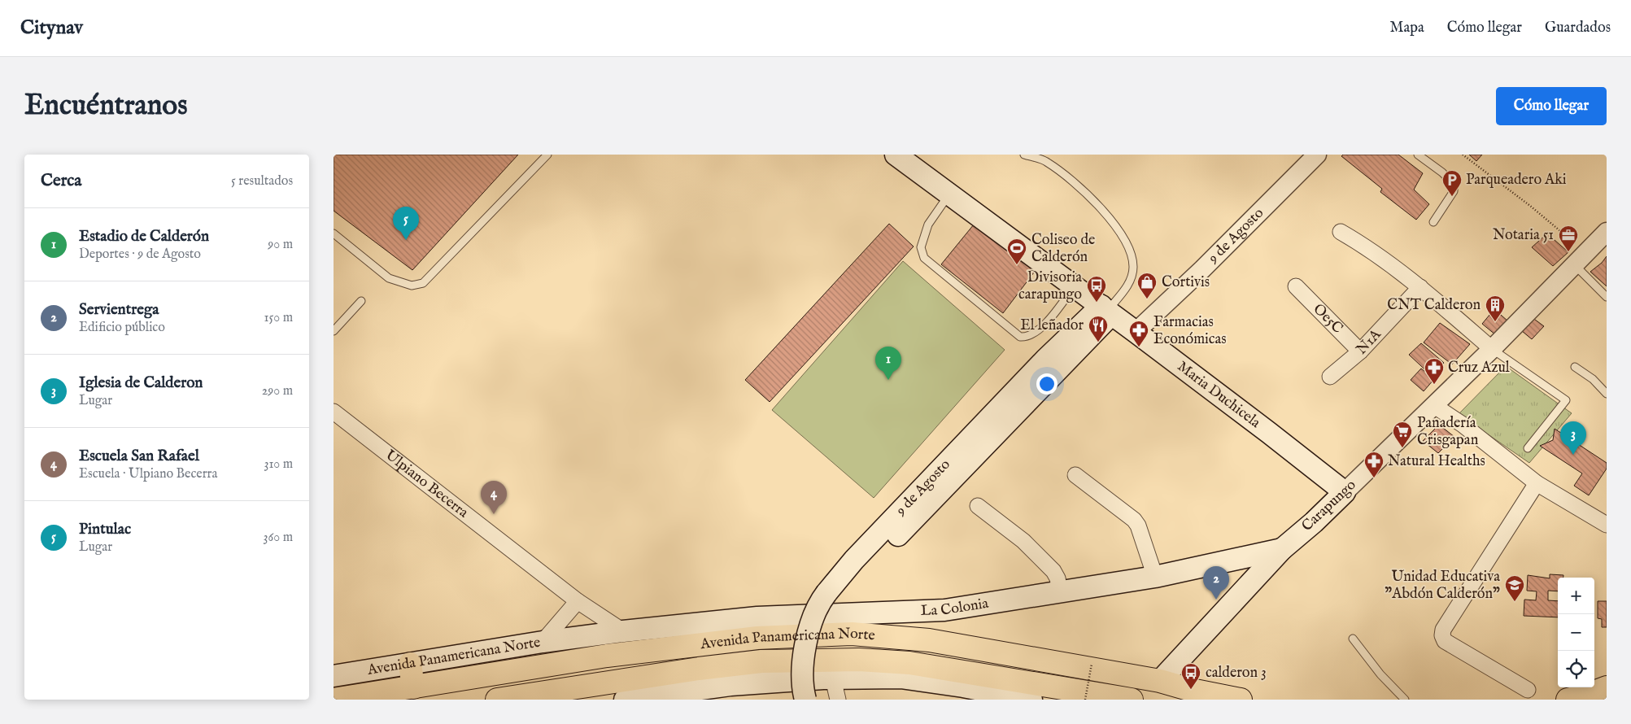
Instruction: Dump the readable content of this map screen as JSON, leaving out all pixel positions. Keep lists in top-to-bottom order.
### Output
{
  "streets": {
    "highway": ["Avenida Panamericana Norte"],
    "main road": [
      "9 de Agosto",
      "Maria Duchicela",
      "Carapungo",
      "La Colonia"
    ],
    "street": ["Oe5C", "N1A", "Ulpiano Becerra"]
  },
  "crossings": [
    ["9 de Agosto", "Maria Duchicela"],
    ["Oe5C", "N1A"],
    ["Maria Duchicela", "Carapungo"],
    ["Ulpiano Becerra", "La Colonia"],
    ["Ulpiano Becerra", "Avenida Panamericana Norte"],
    ["Carapungo", "La Colonia"],
    ["Carapungo", "Avenida Panamericana Norte"],
    ["La Colonia", "Avenida Panamericana Norte"]
  ],
  "places": {
    "parking": ["Parqueadero Aki"],
    "office": ["Notaria 51"],
    "sports": ["Coliseo de Calderón"],
    "shop": ["Cortivis"],
    "bus stop": ["Divisoria carapungo", "calderon 3"],
    "building": ["CNT Calderon"],
    "restaurant": ["El leñador"],
    "pharmacy": ["Farmacias Económicas", "Cruz Azul", "Natural Healths"],
    "supermarket": ["Panadería Crisgapan"],
    "school or university": ["Unidad Educativa \"Abdón Calderón\""]
  },
  "page": {
    "header": "Citynav",
    "nav": ["Mapa", "Cómo llegar", "Guardados"],
    "buttons": "Cómo llegar",
    "title": "Encuéntranos",
    "heading": ["Cerca", "5 resultados"],
    "pins": [
      "5",
      "1",
      "3",
      "4",
      "2"
    ],
    "list": [
      {
        "mark": "1",
        "name": "Estadio de Calderón",
        "note": "Deportes · 9 de Agosto",
        "value": "90 m"
      },
      {
        "mark": "2",
        "name": "Servientrega",
        "note": "Edificio público",
        "value": "150 m"
      },
      {
        "mark": "3",
        "name": "Iglesia de Calderon",
        "note": "Lugar",
        "value": "290 m"
      },
      {
        "mark": "4",
        "name": "Escuela San Rafael",
        "note": "Escuela · Ulpiano Becerra",
        "value": "310 m"
      },
      {
        "mark": "5",
        "name": "Pintulac",
        "note": "Lugar",
        "value": "360 m"
      }
    ],
    "map_buttons": ["+", "−"]
  }
}
